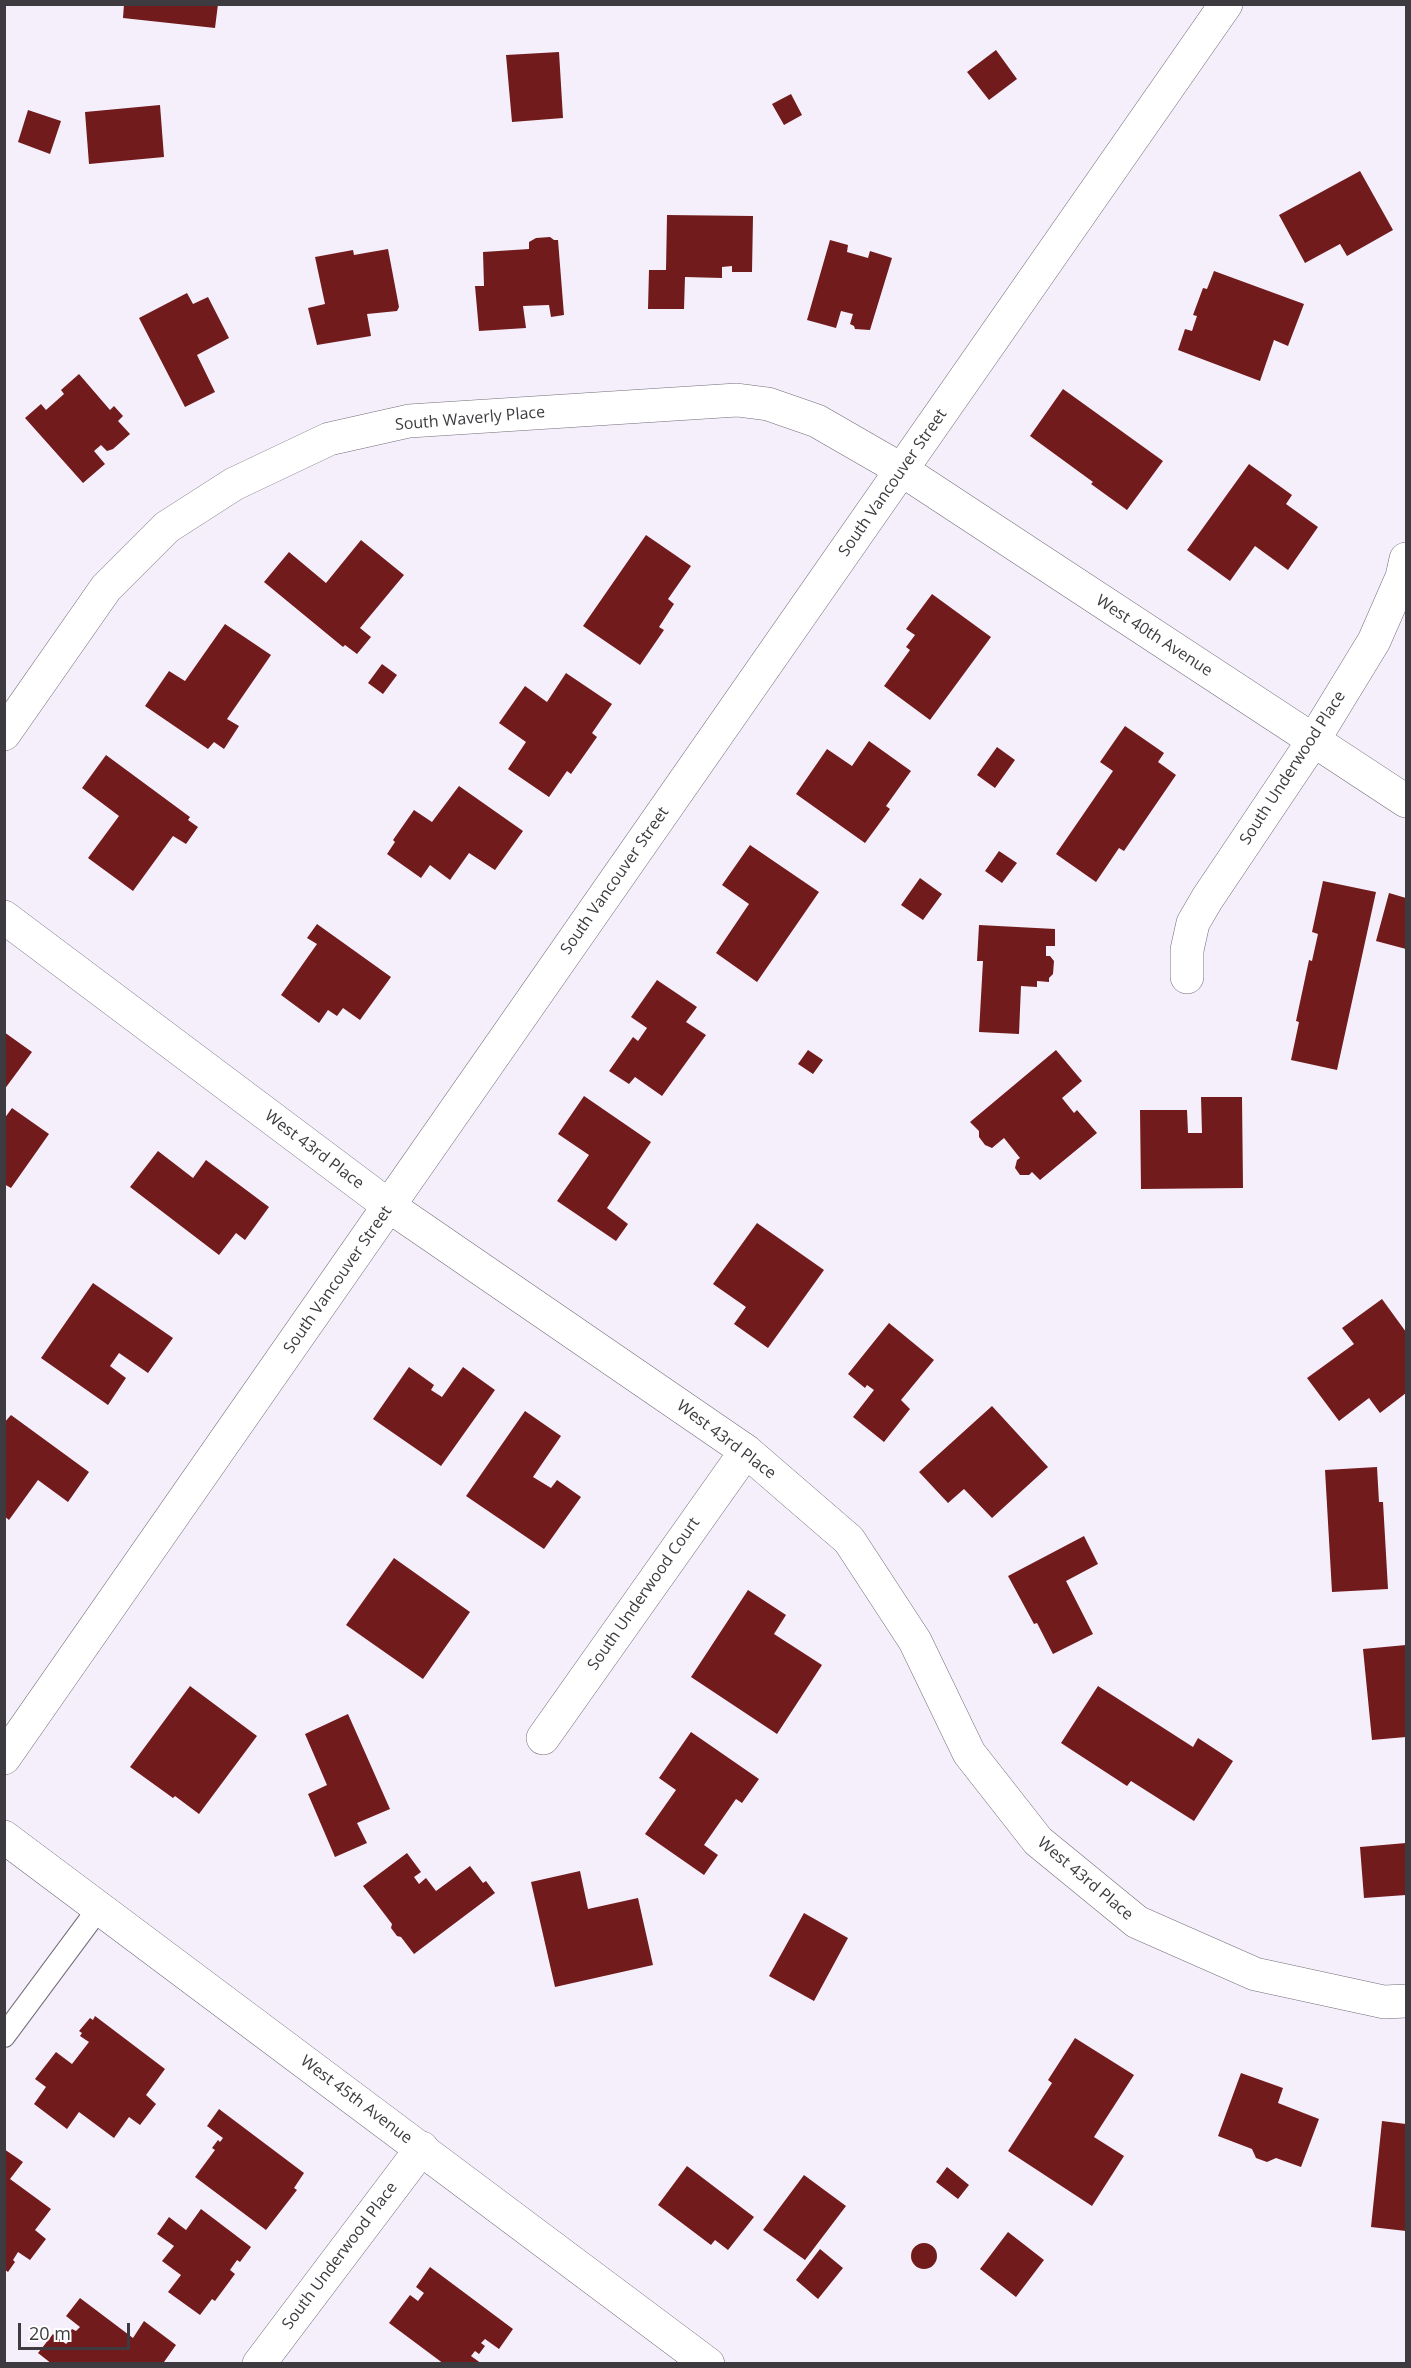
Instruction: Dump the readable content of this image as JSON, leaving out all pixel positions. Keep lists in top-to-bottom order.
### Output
{
  "streets": {
    "street": [
      "South Waverly Place",
      "South Vancouver Street",
      "West 40th Avenue",
      "South Underwood Place",
      "West 43rd Place",
      "South Underwood Court",
      "West 45th Avenue"
    ]
  },
  "crossings": [
    ["South Waverly Place", "South Vancouver Street"],
    ["South Waverly Place", "West 40th Avenue"],
    ["South Vancouver Street", "West 40th Avenue"],
    ["South Vancouver Street", "West 43rd Place"],
    ["West 40th Avenue", "South Underwood Place"],
    ["South Underwood Place", "West 45th Avenue"],
    ["West 43rd Place", "South Underwood Court"]
  ],
  "scale_bar": "20 m"
}
